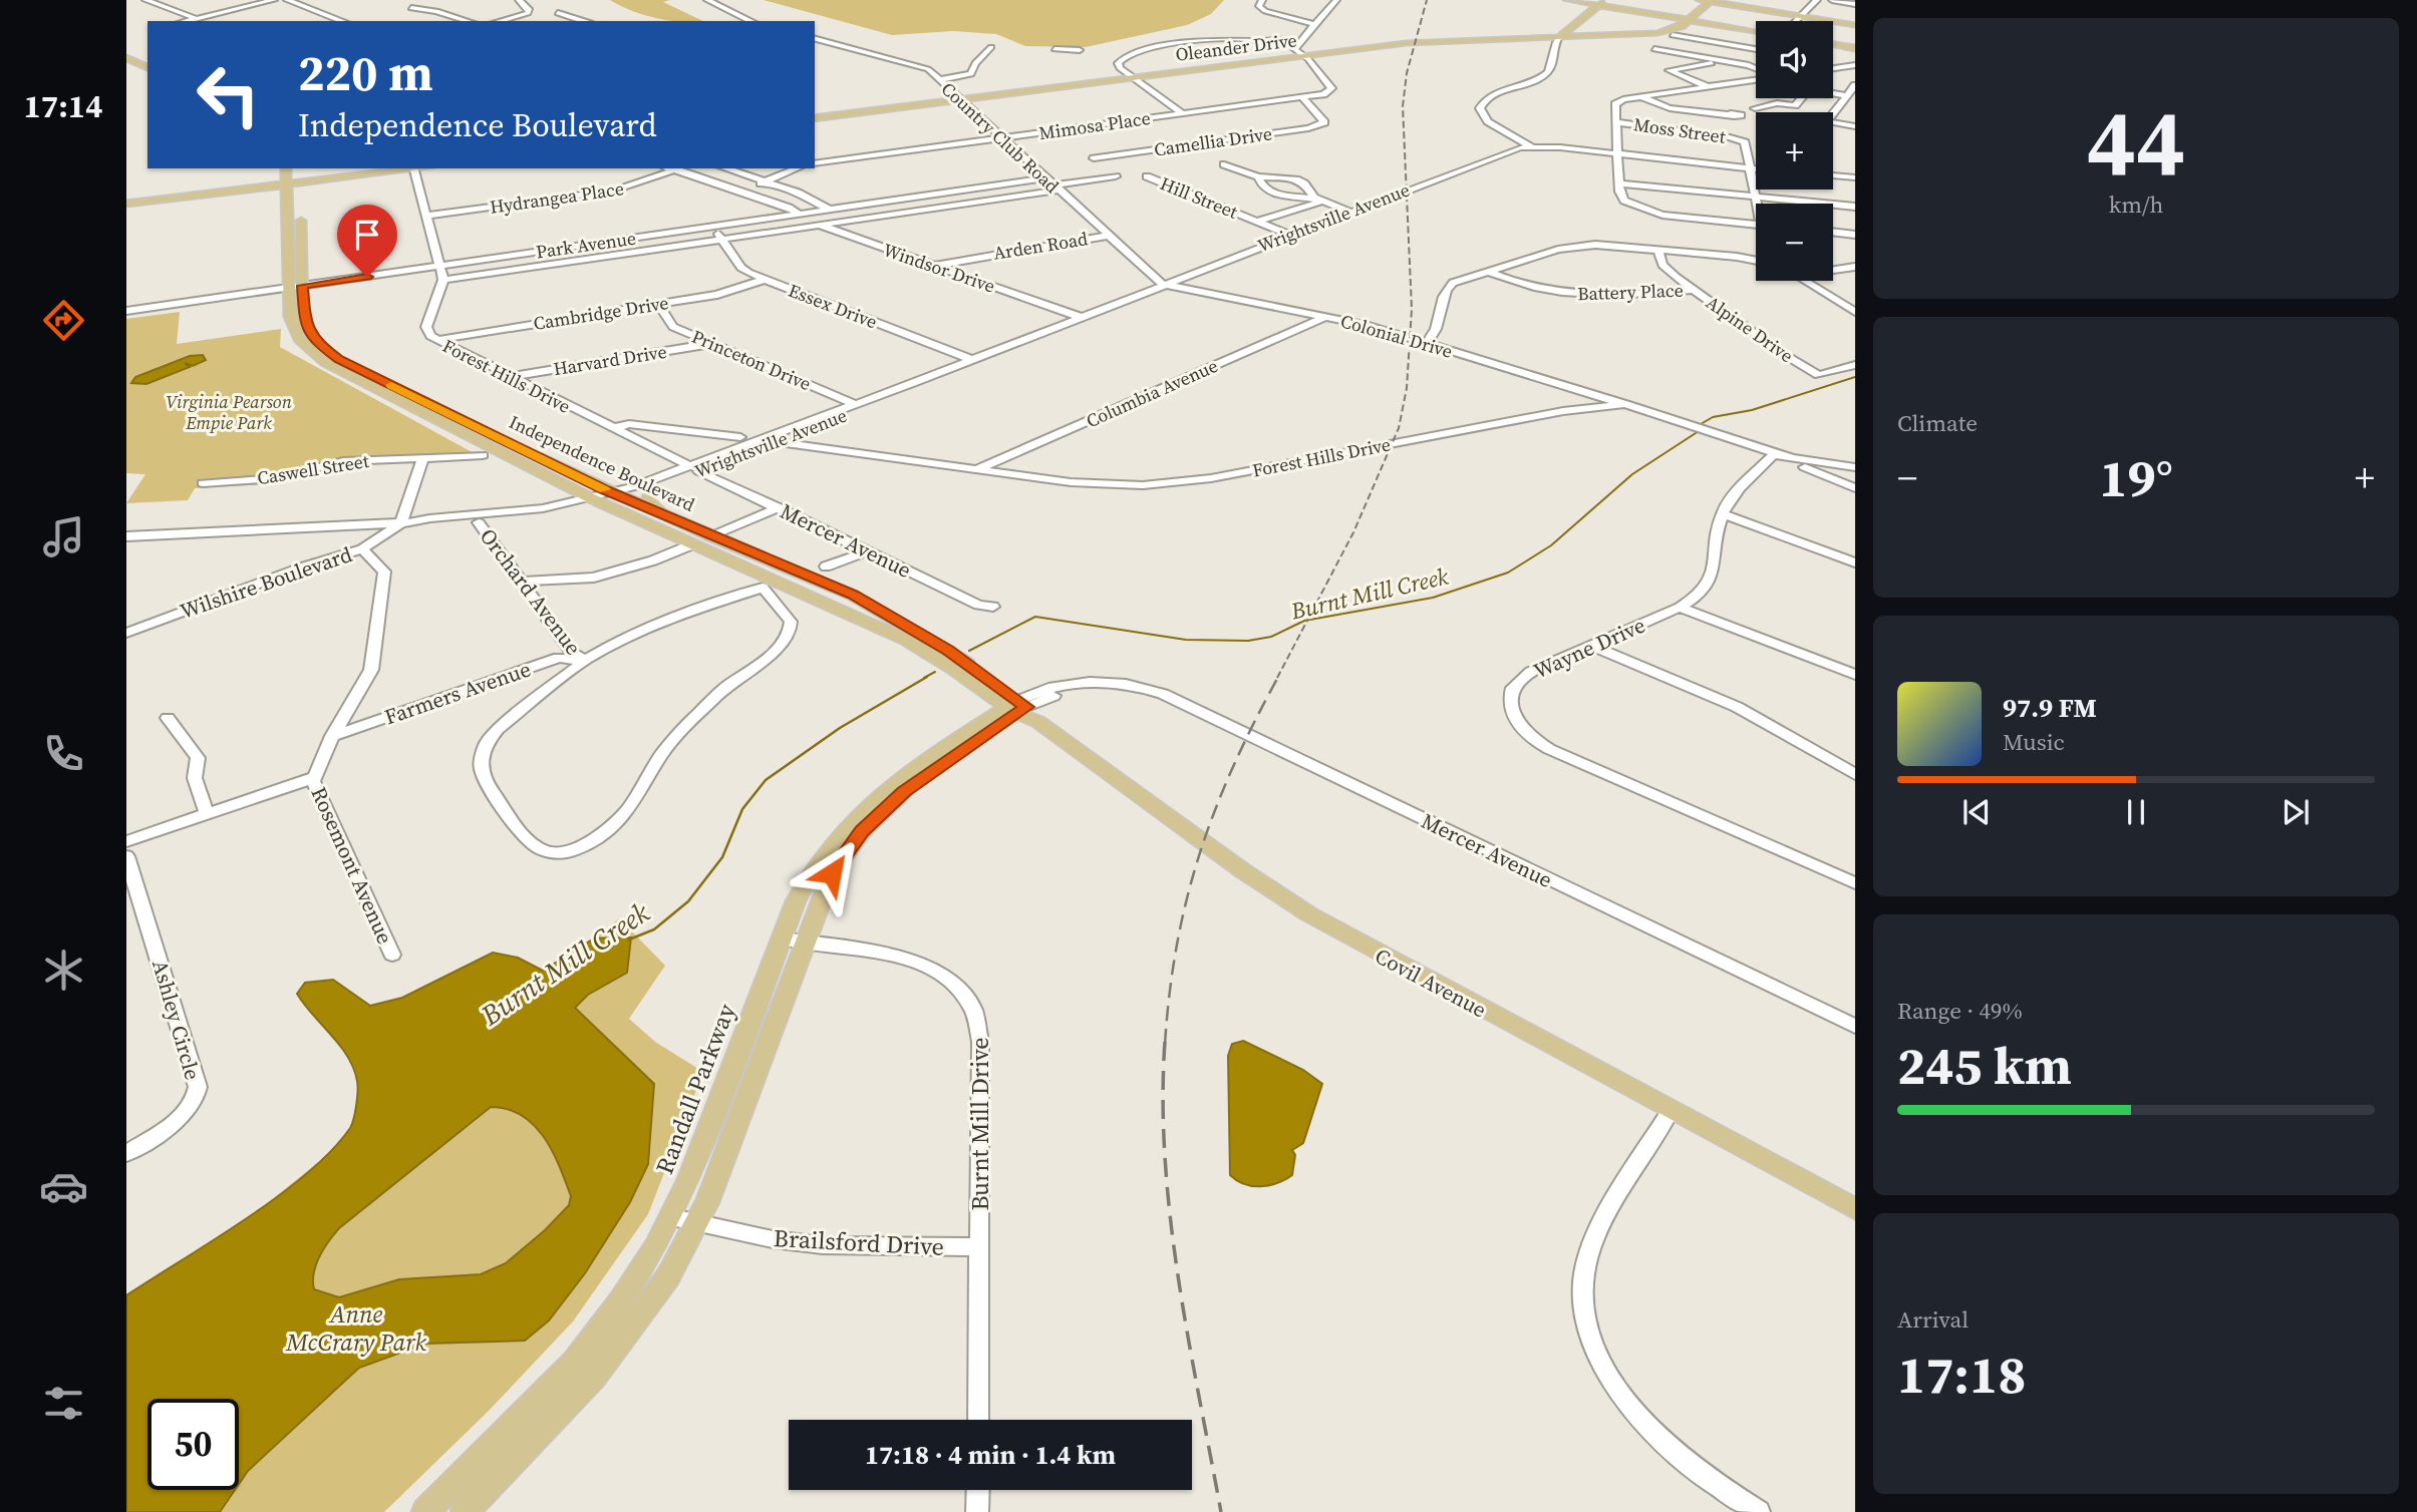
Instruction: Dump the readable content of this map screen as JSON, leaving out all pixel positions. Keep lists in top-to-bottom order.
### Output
{
  "streets": {
    "main road": [
      "Oleander Drive",
      "Independence Boulevard",
      "Covil Avenue",
      "Randall Parkway"
    ],
    "street": [
      "Mimosa Place",
      "Moss Street",
      "Country Club Road",
      "Camellia Drive",
      "Hydrangea Place",
      "Hill Street",
      "Wrightsville Avenue",
      "Park Avenue",
      "Arden Road",
      "Windsor Drive",
      "Battery Place",
      "Essex Drive",
      "Cambridge Drive",
      "Alpine Drive",
      "Colonial Drive",
      "Harvard Drive",
      "Princeton Drive",
      "Forest Hills Drive",
      "Columbia Avenue",
      "Caswell Street",
      "Mercer Avenue",
      "Wilshire Boulevard",
      "Orchard Avenue",
      "Wayne Drive",
      "Farmers Avenue",
      "Rosemont Avenue",
      "Ashley Circle",
      "Burnt Mill Drive",
      "Brailsford Drive"
    ]
  },
  "crossings": [
    ["Oleander Drive", "Mimosa Place"],
    ["Oleander Drive", "Country Club Road"],
    ["Mimosa Place", "Country Club Road"],
    ["Mimosa Place", "Camellia Drive"],
    ["Moss Street", "Wrightsville Avenue"],
    ["Country Club Road", "Wrightsville Avenue"],
    ["Country Club Road", "Park Avenue"],
    ["Country Club Road", "Arden Road"],
    ["Country Club Road", "Colonial Drive"],
    ["Camellia Drive", "Park Avenue"],
    ["Hydrangea Place", "Windsor Drive"],
    ["Hill Street", "Wrightsville Avenue"],
    ["Wrightsville Avenue", "Windsor Drive"],
    ["Wrightsville Avenue", "Essex Drive"],
    ["Wrightsville Avenue", "Colonial Drive"],
    ["Wrightsville Avenue", "Princeton Drive"],
    ["Wrightsville Avenue", "Forest Hills Drive"],
    ["Wrightsville Avenue", "Independence Boulevard"],
    ["Wrightsville Avenue", "Mercer Avenue"],
    ["Wrightsville Avenue", "Wilshire Boulevard"],
    ["Wrightsville Avenue", "Orchard Avenue"],
    ["Park Avenue", "Windsor Drive"],
    ["Park Avenue", "Essex Drive"],
    ["Park Avenue", "Forest Hills Drive"],
    ["Park Avenue", "Independence Boulevard"],
    ["Arden Road", "Windsor Drive"],
    ["Battery Place", "Alpine Drive"],
    ["Essex Drive", "Cambridge Drive"],
    ["Cambridge Drive", "Princeton Drive"],
    ["Cambridge Drive", "Forest Hills Drive"],
    ["Colonial Drive", "Forest Hills Drive"],
    ["Colonial Drive", "Columbia Avenue"],
    ["Harvard Drive", "Princeton Drive"],
    ["Harvard Drive", "Forest Hills Drive"],
    ["Forest Hills Drive", "Columbia Avenue"],
    ["Forest Hills Drive", "Mercer Avenue"],
    ["Forest Hills Drive", "Wayne Drive"],
    ["Independence Boulevard", "Mercer Avenue"],
    ["Independence Boulevard", "Covil Avenue"],
    ["Independence Boulevard", "Randall Parkway"],
    ["Mercer Avenue", "Covil Avenue"],
    ["Mercer Avenue", "Randall Parkway"],
    ["Wilshire Boulevard", "Rosemont Avenue"],
    ["Orchard Avenue", "Farmers Avenue"],
    ["Farmers Avenue", "Rosemont Avenue"],
    ["Covil Avenue", "Randall Parkway"],
    ["Randall Parkway", "Burnt Mill Drive"],
    ["Randall Parkway", "Brailsford Drive"],
    ["Burnt Mill Drive", "Brailsford Drive"]
  ],
  "water": ["Burnt Mill Creek"],
  "parks": ["Virginia Pearson Empie Park", "Anne McCrary Park"],
  "page": {
    "tabs": "17:14",
    "tile": [
      ["44", "km/h"],
      "Climate",
      ["Range · 49%", "245 km"],
      ["Arrival", "17:18"]
    ],
    "map_buttons": ["+", "−"],
    "turn": ["220 m", "Independence Boulevard"],
    "heat": ["−", "19°", "+"],
    "song": ["97.9 FM", "Music"],
    "limit": "50",
    "trip": "17:18 · 4 min · 1.4 km"
  }
}
